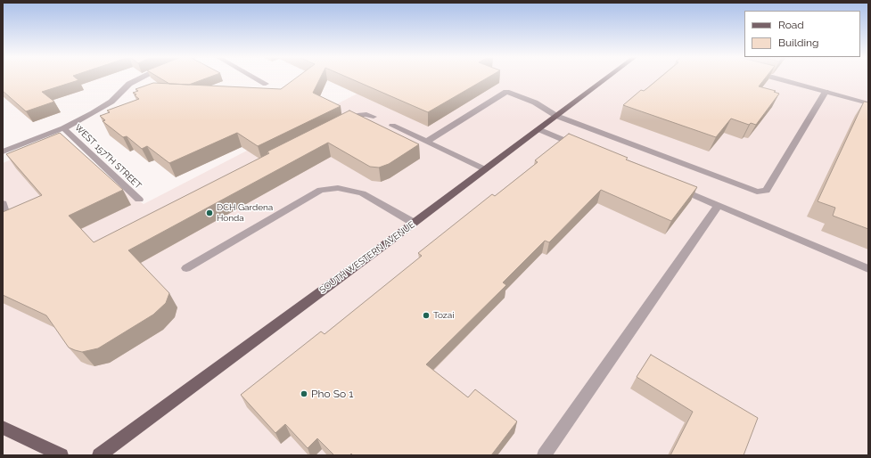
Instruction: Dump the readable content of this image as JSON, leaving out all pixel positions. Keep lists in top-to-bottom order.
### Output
{
  "streets": {
    "main road": ["SOUTH WESTERN AVENUE"],
    "street": ["WEST 157TH STREET"]
  },
  "places": ["DCH Gardena Honda", "Tozai", "Pho So 1"],
  "legend": ["Road", "Building"]
}
